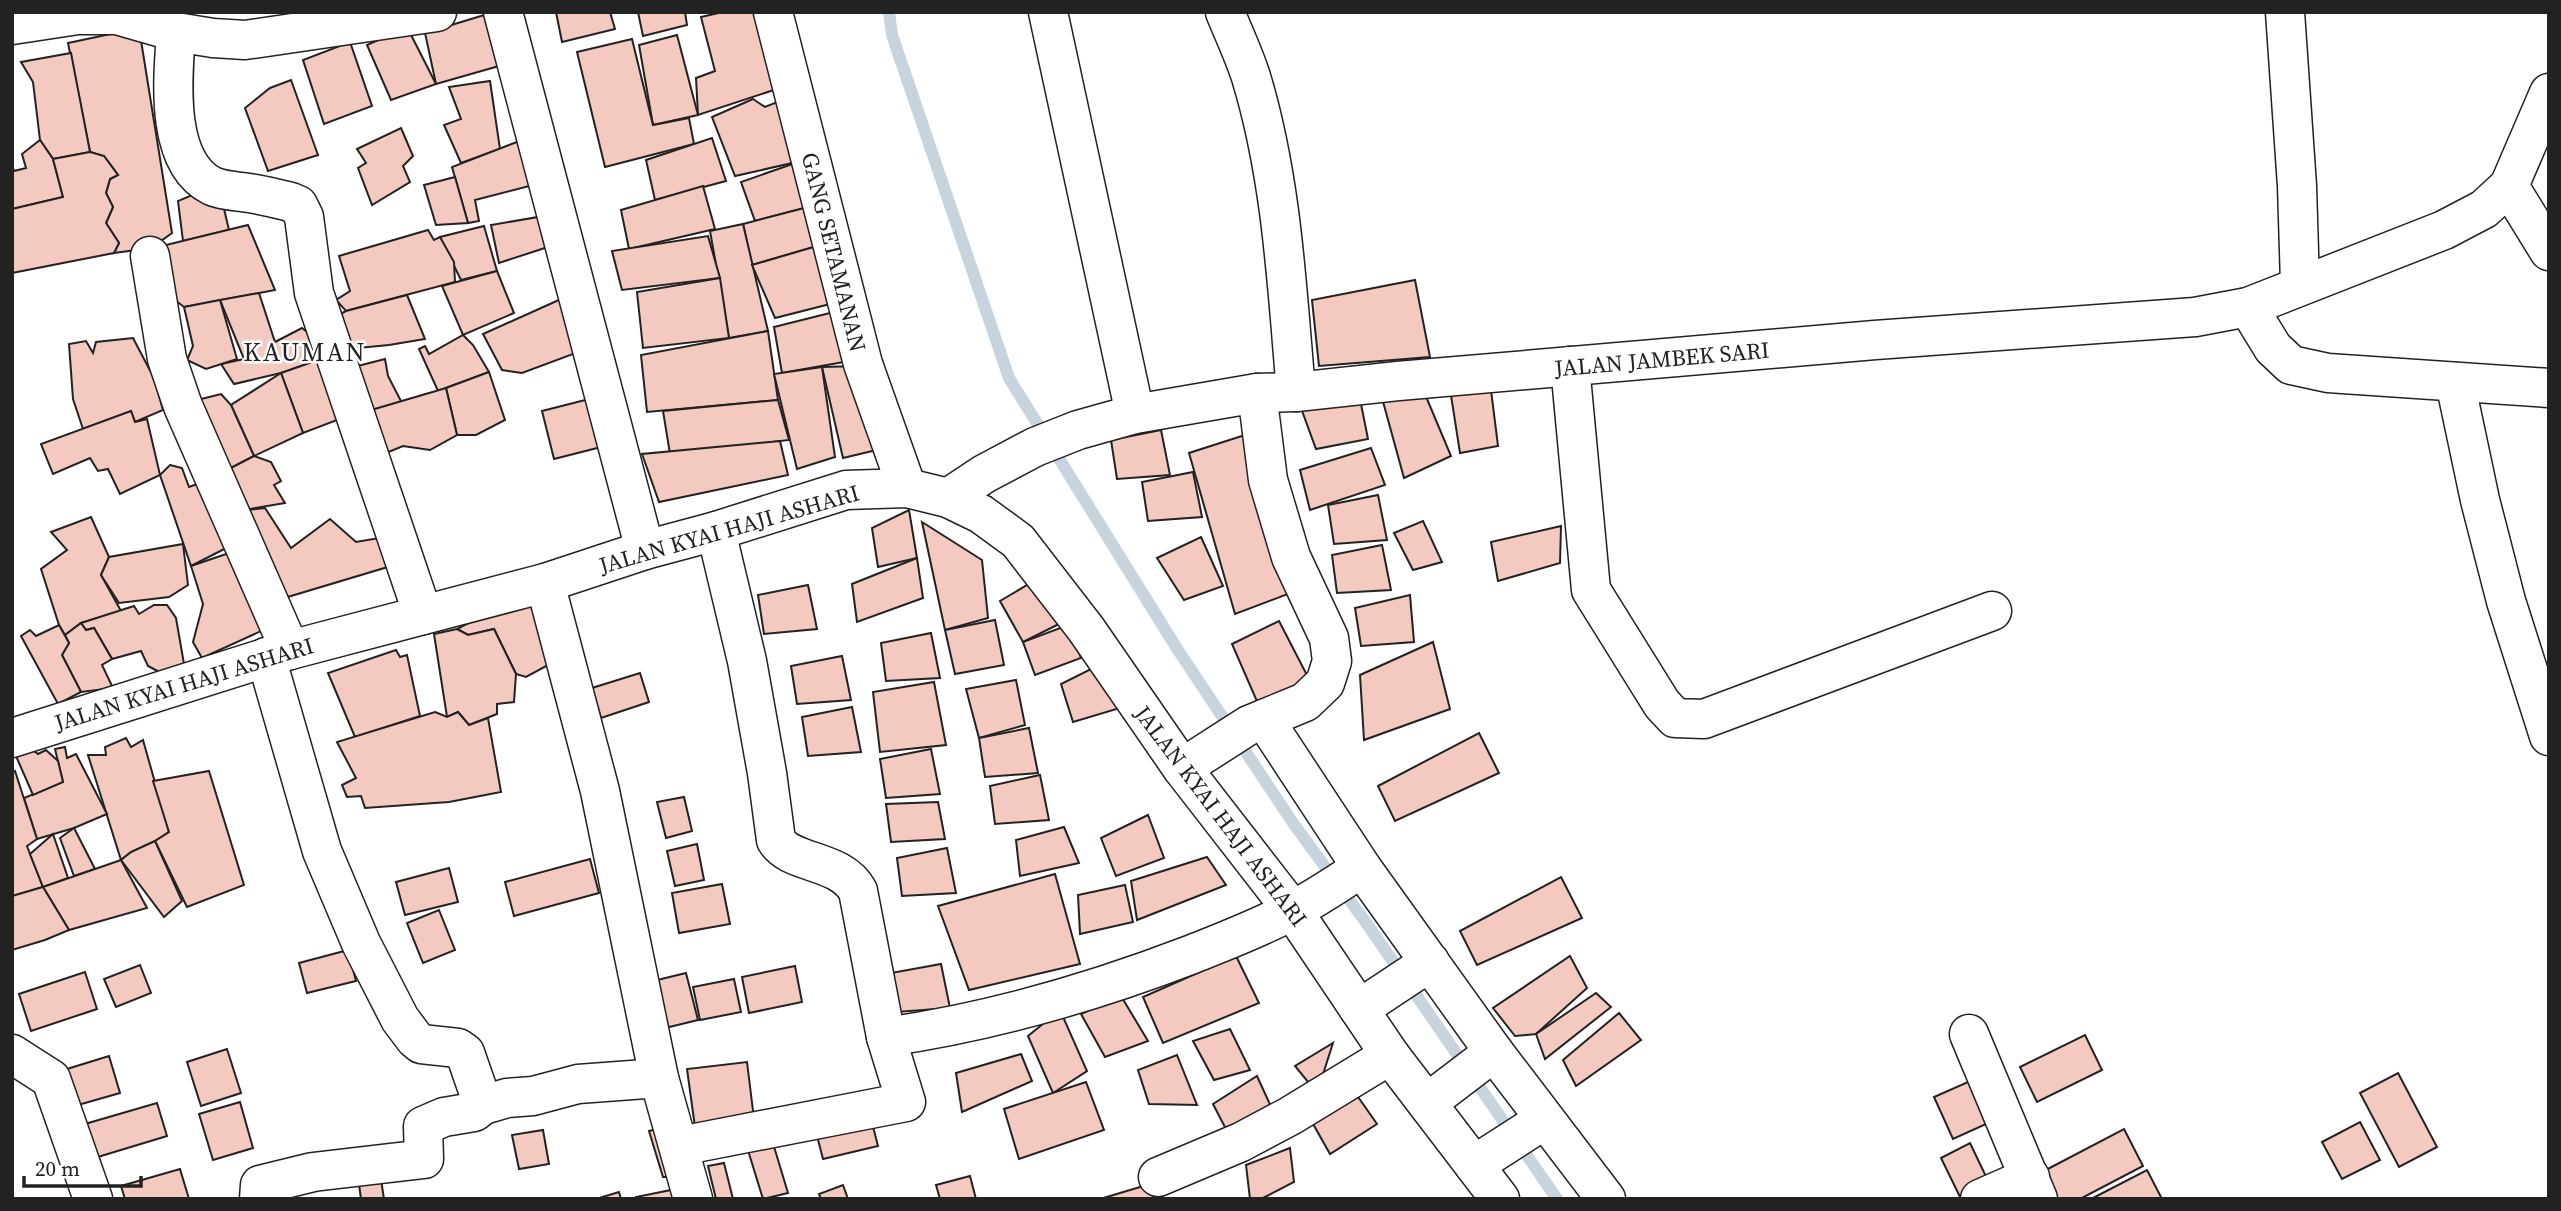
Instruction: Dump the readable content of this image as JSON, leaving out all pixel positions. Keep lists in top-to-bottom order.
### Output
{
  "streets": {
    "street": ["GANG SETAMANAN", "JALAN JAMBEK SARI", "JALAN KYAI HAJI ASHARI"]
  },
  "crossings": [
    ["GANG SETAMANAN", "JALAN KYAI HAJI ASHARI"],
    ["JALAN JAMBEK SARI", "JALAN KYAI HAJI ASHARI"]
  ],
  "districts": ["KAUMAN"],
  "scale_bar": "20 m"
}
